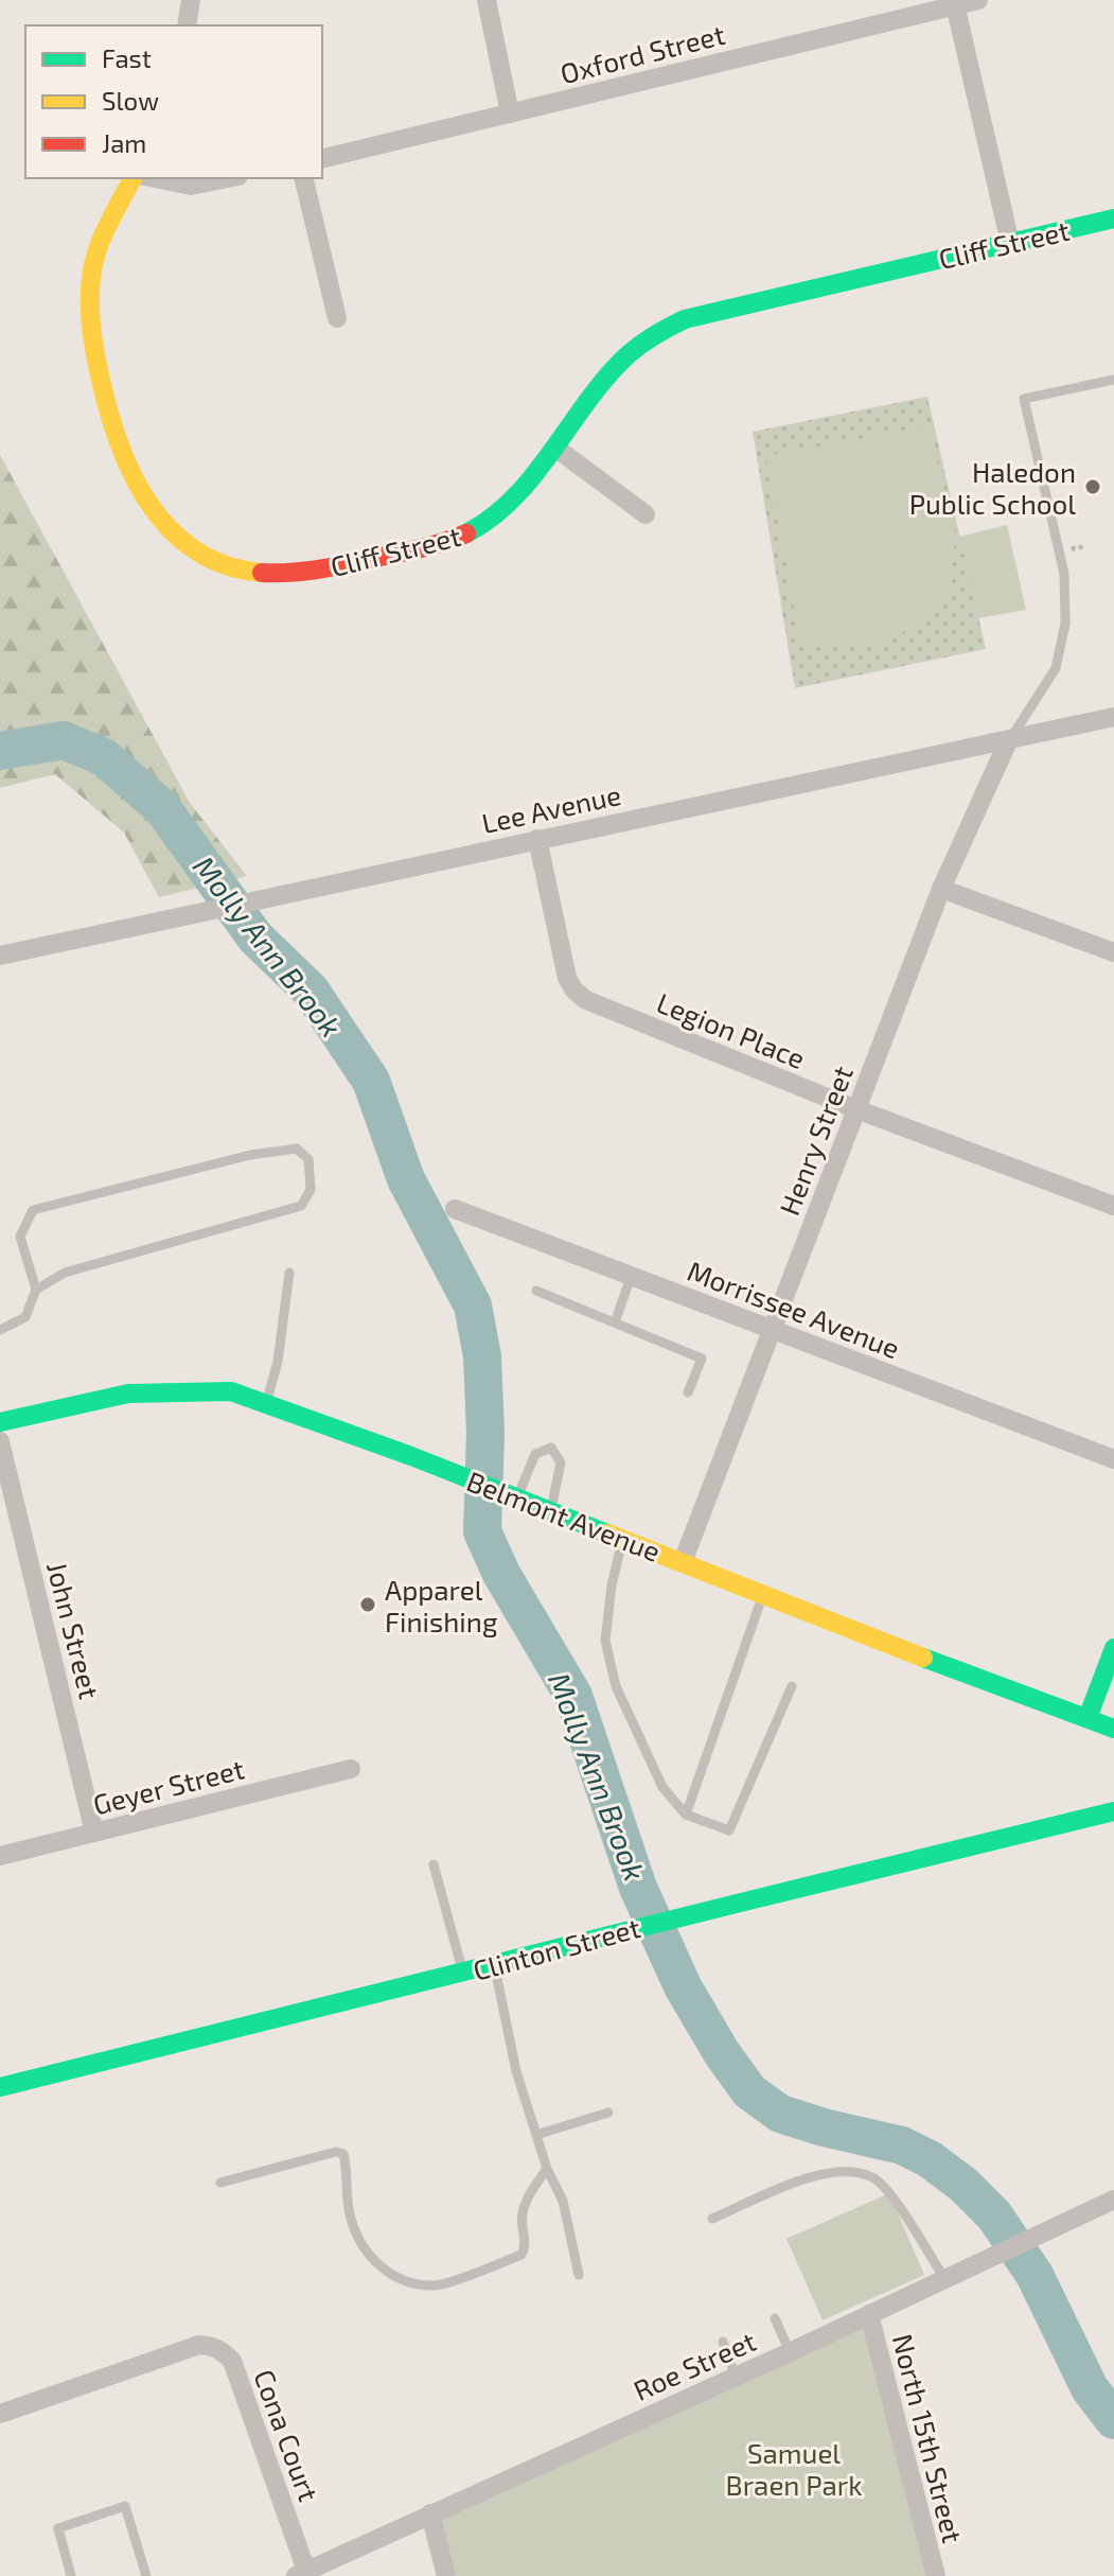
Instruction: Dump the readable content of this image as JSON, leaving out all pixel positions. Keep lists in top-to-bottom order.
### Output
{
  "streets": {
    "street": [
      "Oxford Street",
      "Cliff Street",
      "Lee Avenue",
      "Legion Place",
      "Henry Street",
      "Morrissee Avenue",
      "Belmont Avenue",
      "John Street",
      "Geyer Street",
      "Clinton Street",
      "Roe Street",
      "Cona Court",
      "North 15th Street"
    ]
  },
  "crossings": [
    ["Lee Avenue", "Legion Place"],
    ["Lee Avenue", "Henry Street"],
    ["Legion Place", "Henry Street"],
    ["Henry Street", "Morrissee Avenue"],
    ["Henry Street", "Belmont Avenue"],
    ["John Street", "Geyer Street"],
    ["Roe Street", "Cona Court"],
    ["Roe Street", "North 15th Street"]
  ],
  "water": ["Molly Ann Brook"],
  "parks": ["Samuel Braen Park"],
  "places": ["Haledon Public School", "Apparel Finishing"],
  "legend": ["Fast", "Slow", "Jam"]
}
